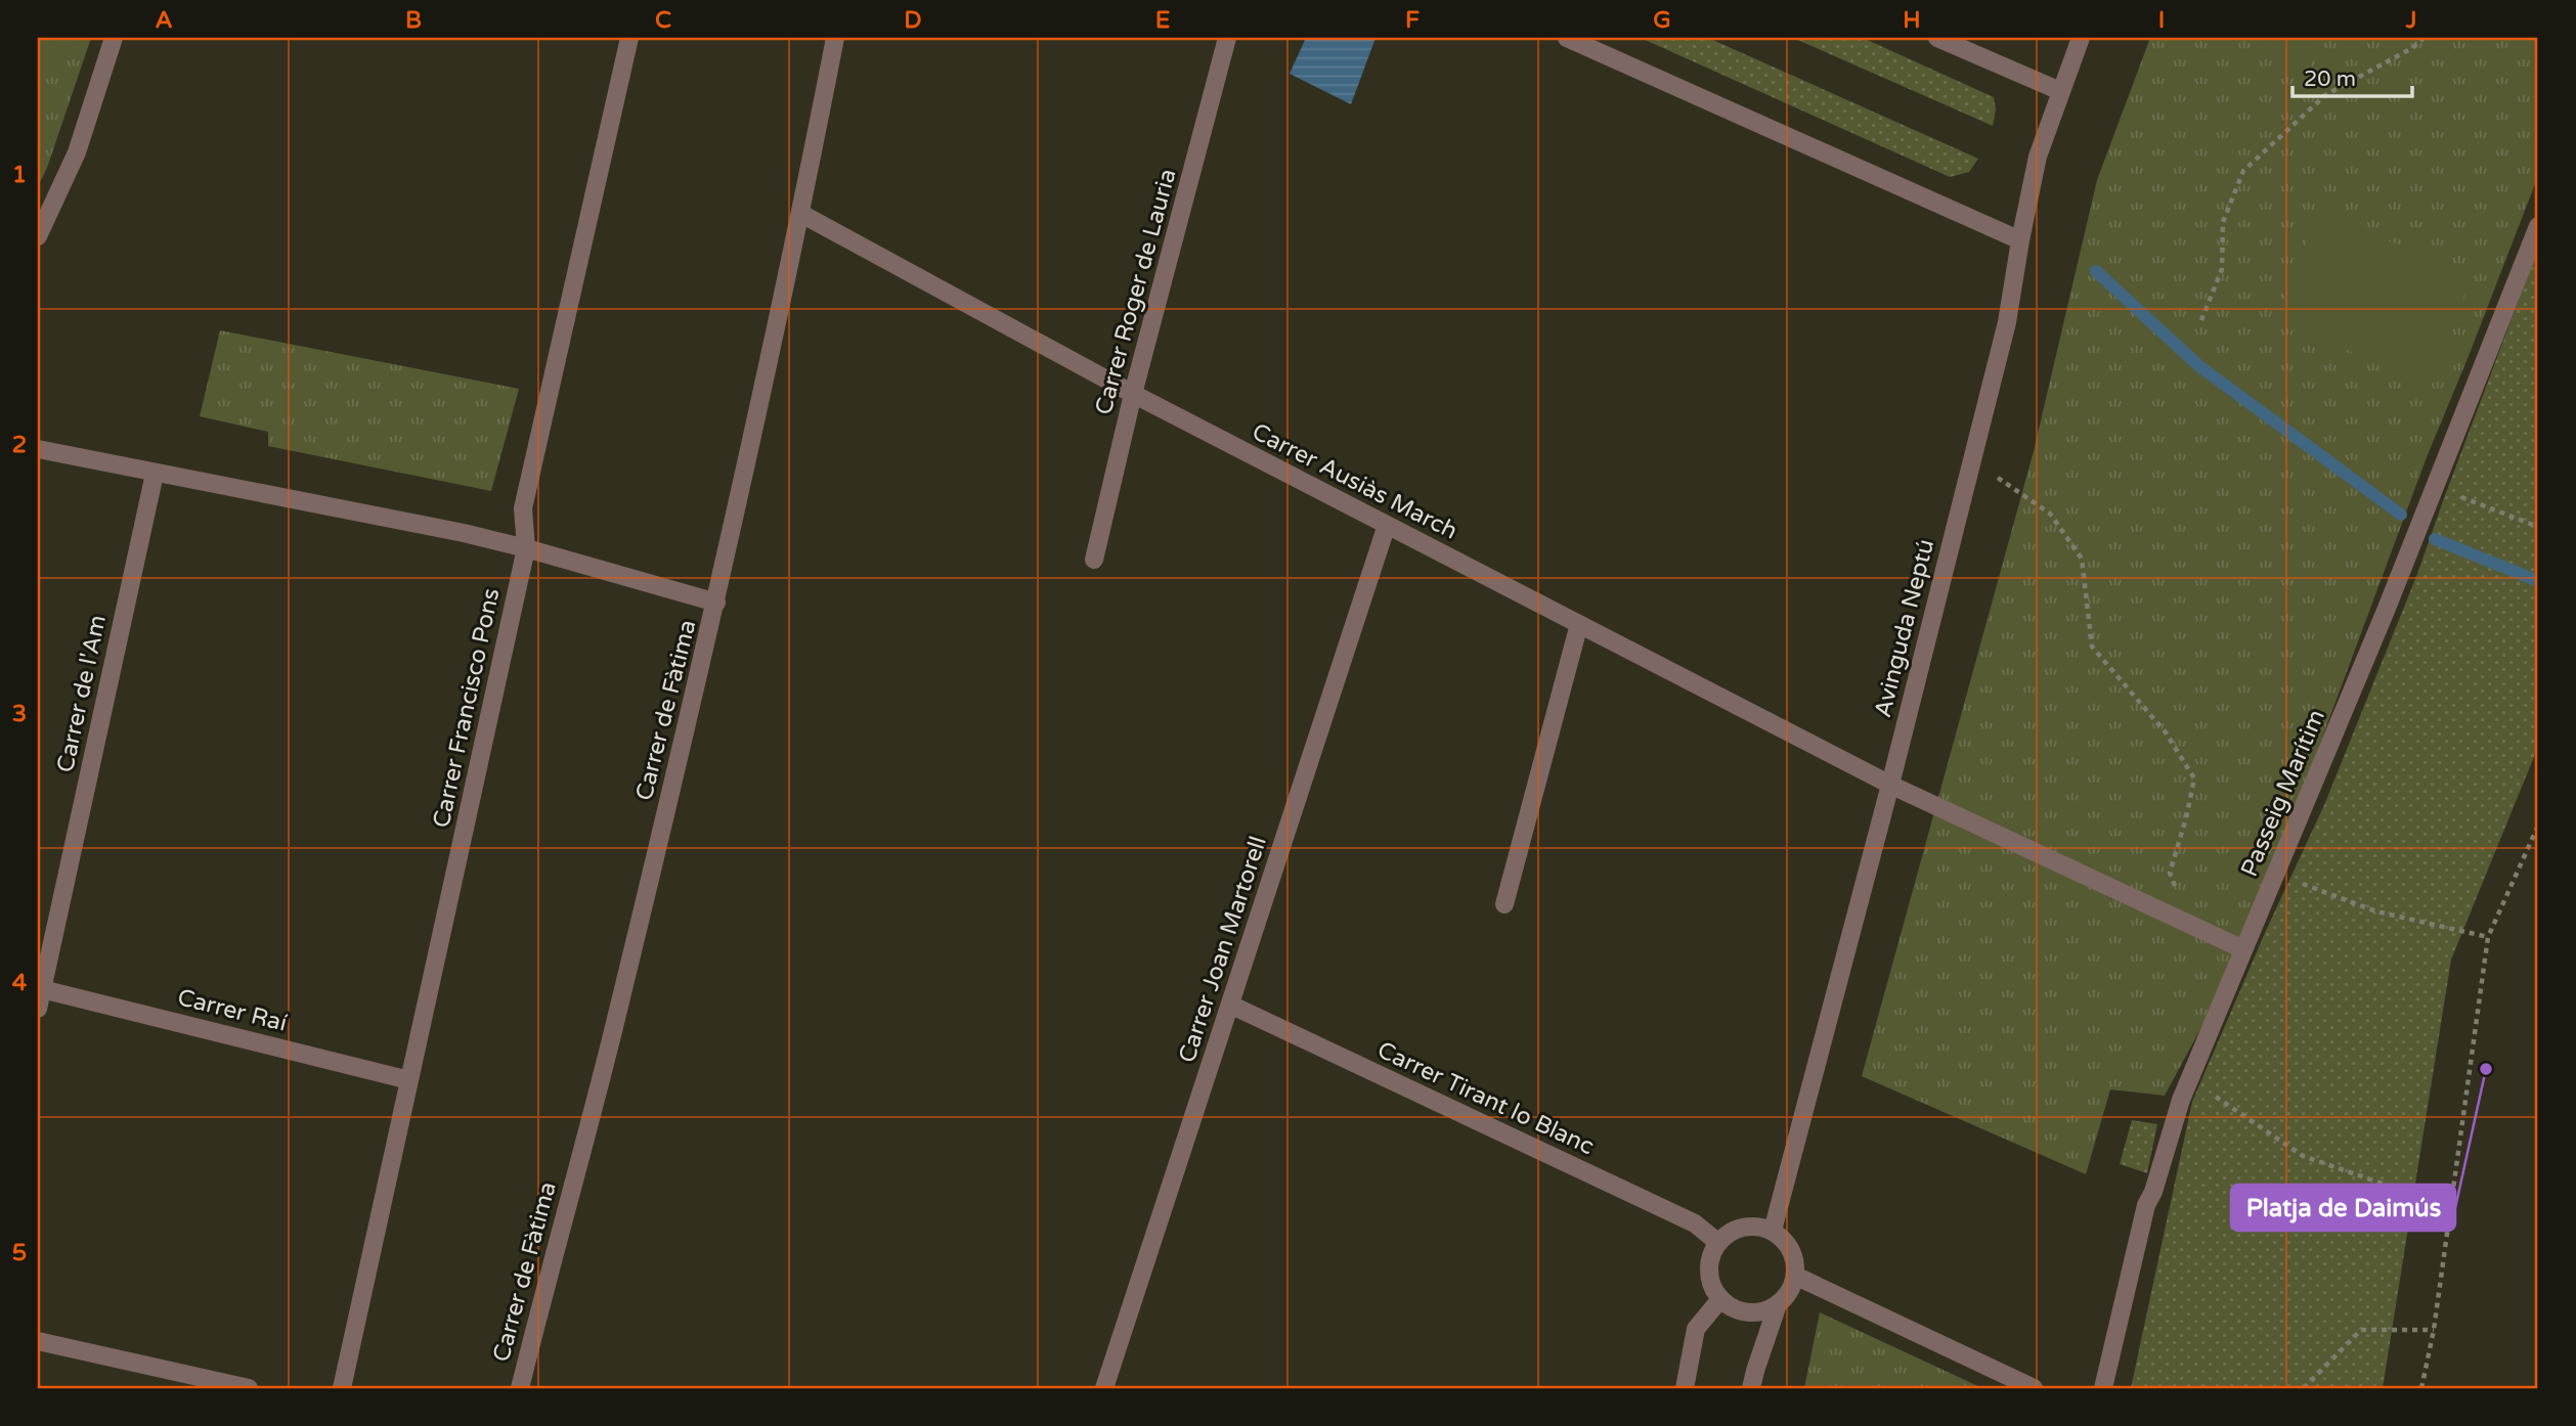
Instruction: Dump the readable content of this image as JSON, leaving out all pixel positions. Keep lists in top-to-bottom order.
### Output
{
  "streets": {
    "street": [
      "Carrer Roger de Lauria",
      "Carrer Ausiàs March",
      "Avinguda Neptú",
      "Carrer de l'Am",
      "Carrer Francisco Pons",
      "Carrer de Fàtima",
      "Passeig Marítim",
      "Carrer Joan Martorell",
      "Carrer Raí",
      "Carrer Tirant lo Blanc"
    ]
  },
  "crossings": [
    ["Carrer Roger de Lauria", "Carrer Ausiàs March"],
    ["Carrer Ausiàs March", "Avinguda Neptú"],
    ["Carrer Ausiàs March", "Carrer de Fàtima"],
    ["Carrer Ausiàs March", "Passeig Marítim"],
    ["Carrer Ausiàs March", "Carrer Joan Martorell"],
    ["Avinguda Neptú", "Carrer Tirant lo Blanc"],
    ["Carrer de l'Am", "Carrer Raí"],
    ["Carrer Francisco Pons", "Carrer Raí"],
    ["Carrer Joan Martorell", "Carrer Tirant lo Blanc"]
  ],
  "places": ["Platja de Daimús"],
  "scale_bar": "20 m",
  "grid": {
    "columns": [
      "A",
      "B",
      "C",
      "D",
      "E",
      "F",
      "G",
      "H",
      "I",
      "J"
    ],
    "rows": [
      "1",
      "2",
      "3",
      "4",
      "5"
    ]
  }
}
